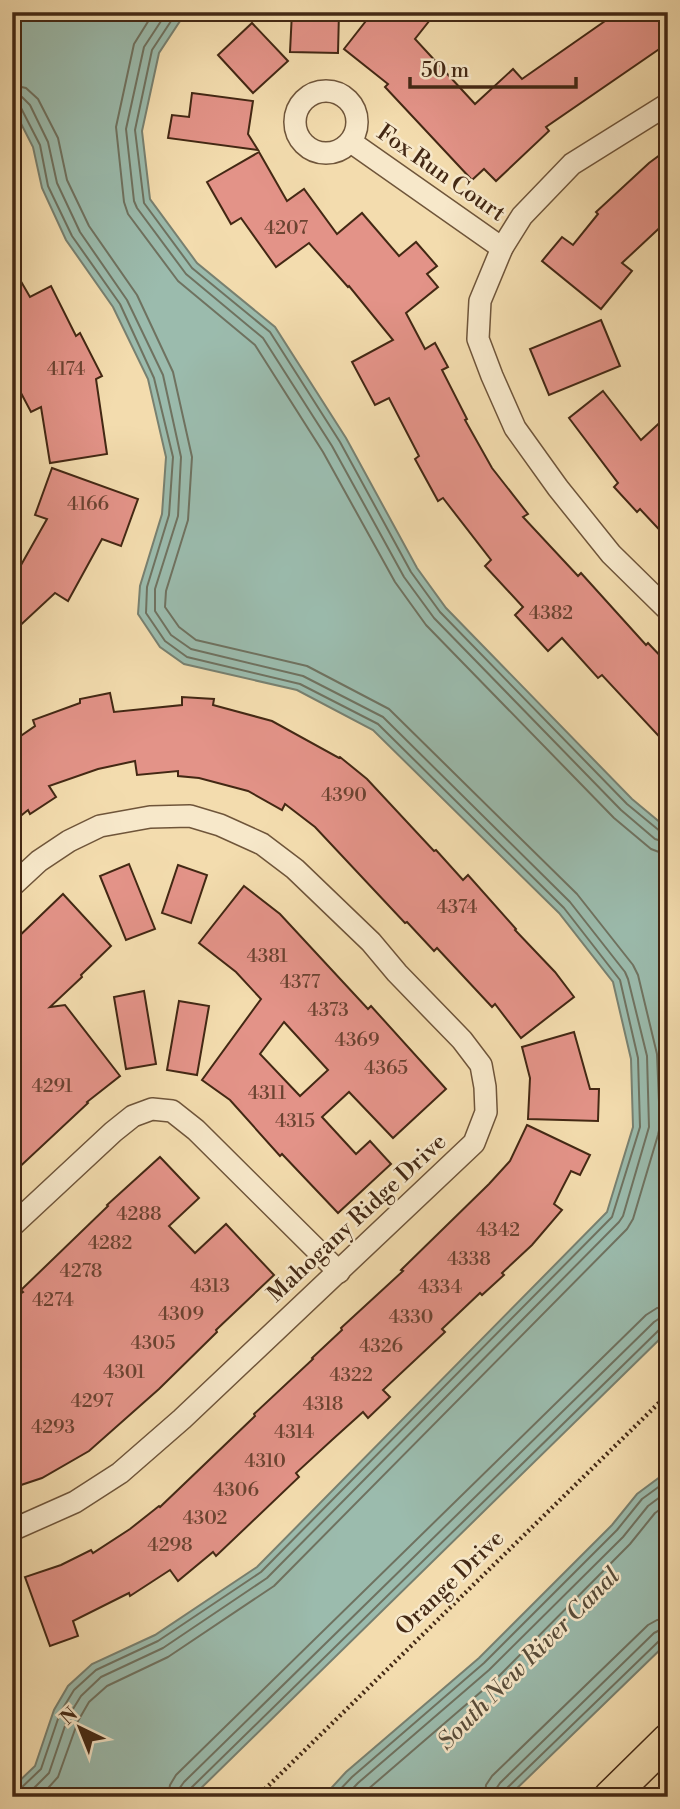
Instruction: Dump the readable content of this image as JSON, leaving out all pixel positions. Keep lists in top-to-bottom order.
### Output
{
  "streets": {
    "street": ["Fox Run Court", "Mahogany Ridge Drive"],
    "path": ["Orange Drive"]
  },
  "water": ["South New River Canal"],
  "house_numbers": [
    "4207",
    "4174",
    "4166",
    "4382",
    "4390",
    "4374",
    "4381",
    "4377",
    "4373",
    "4369",
    "4365",
    "4291",
    "4311",
    "4315",
    "4288",
    "4342",
    "4282",
    "4338",
    "4278",
    "4313",
    "4334",
    "4274",
    "4309",
    "4330",
    "4305",
    "4326",
    "4301",
    "4322",
    "4297",
    "4318",
    "4293",
    "4314",
    "4310",
    "4306",
    "4302",
    "4298"
  ],
  "scale_bar": "50 m",
  "north": "top left"
}
